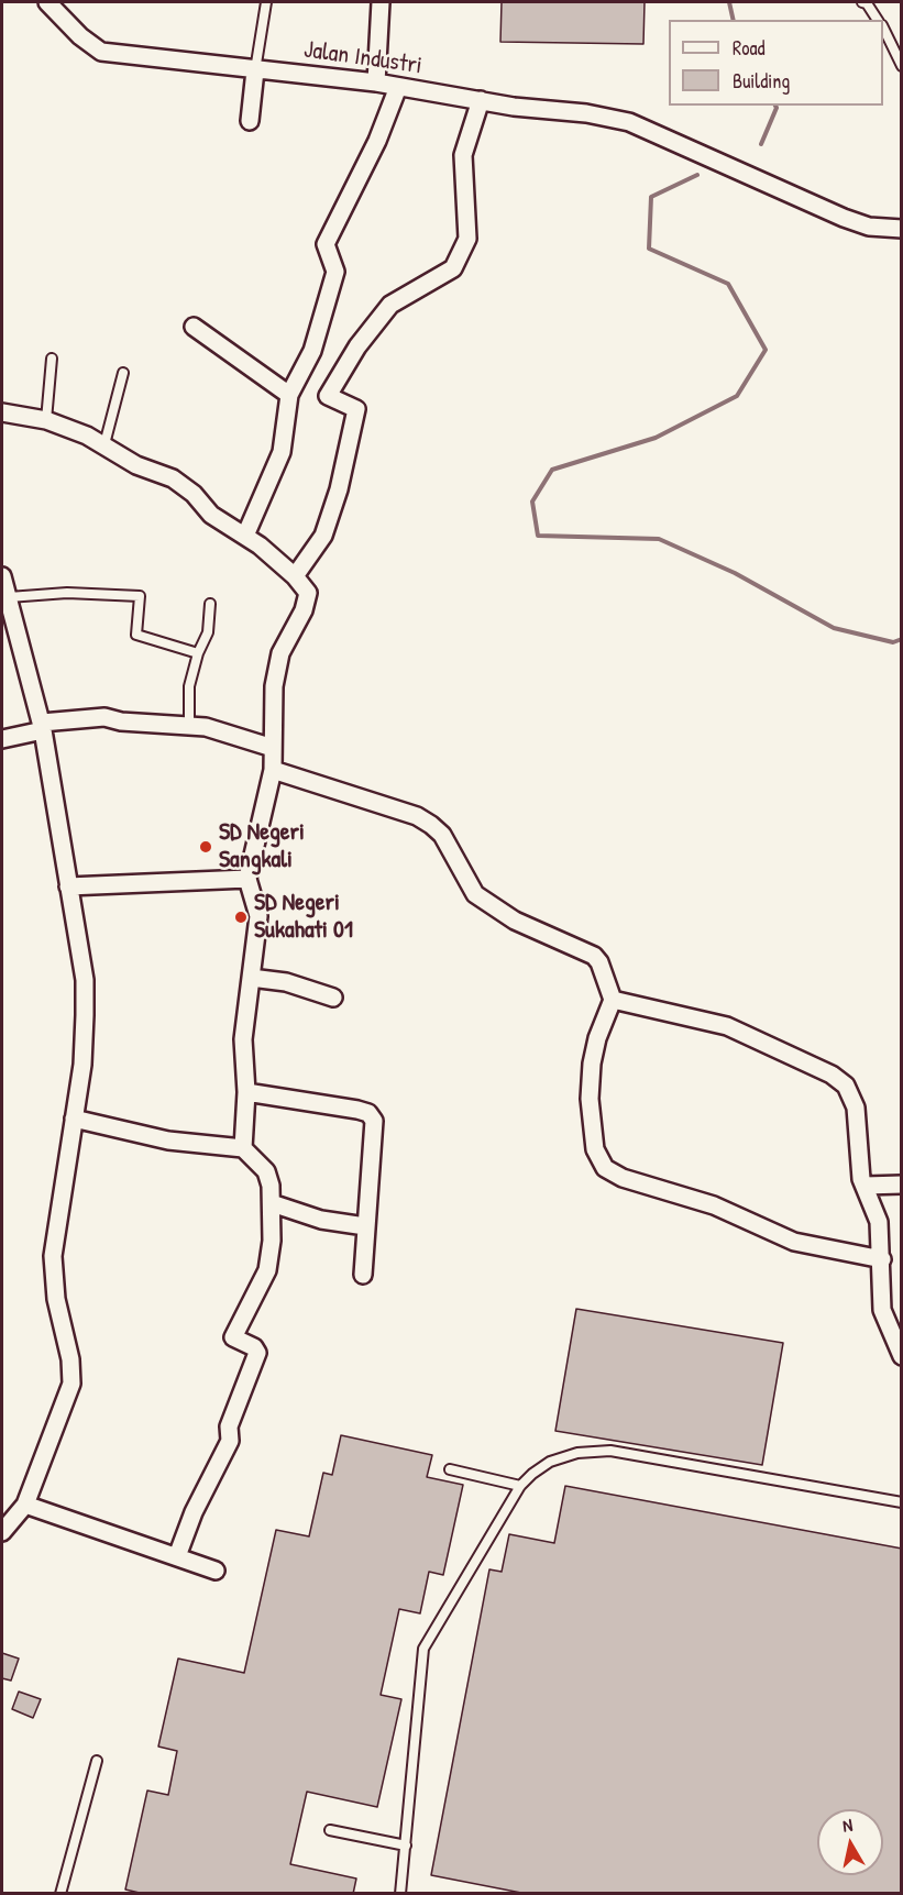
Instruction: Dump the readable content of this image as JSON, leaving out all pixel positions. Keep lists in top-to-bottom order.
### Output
{
  "streets": {
    "street": ["Jalan Industri"]
  },
  "places": ["SD Negeri Sangkali", "SD Negeri Sukahati 01"],
  "legend": ["Road", "Building"],
  "north": "top"
}
